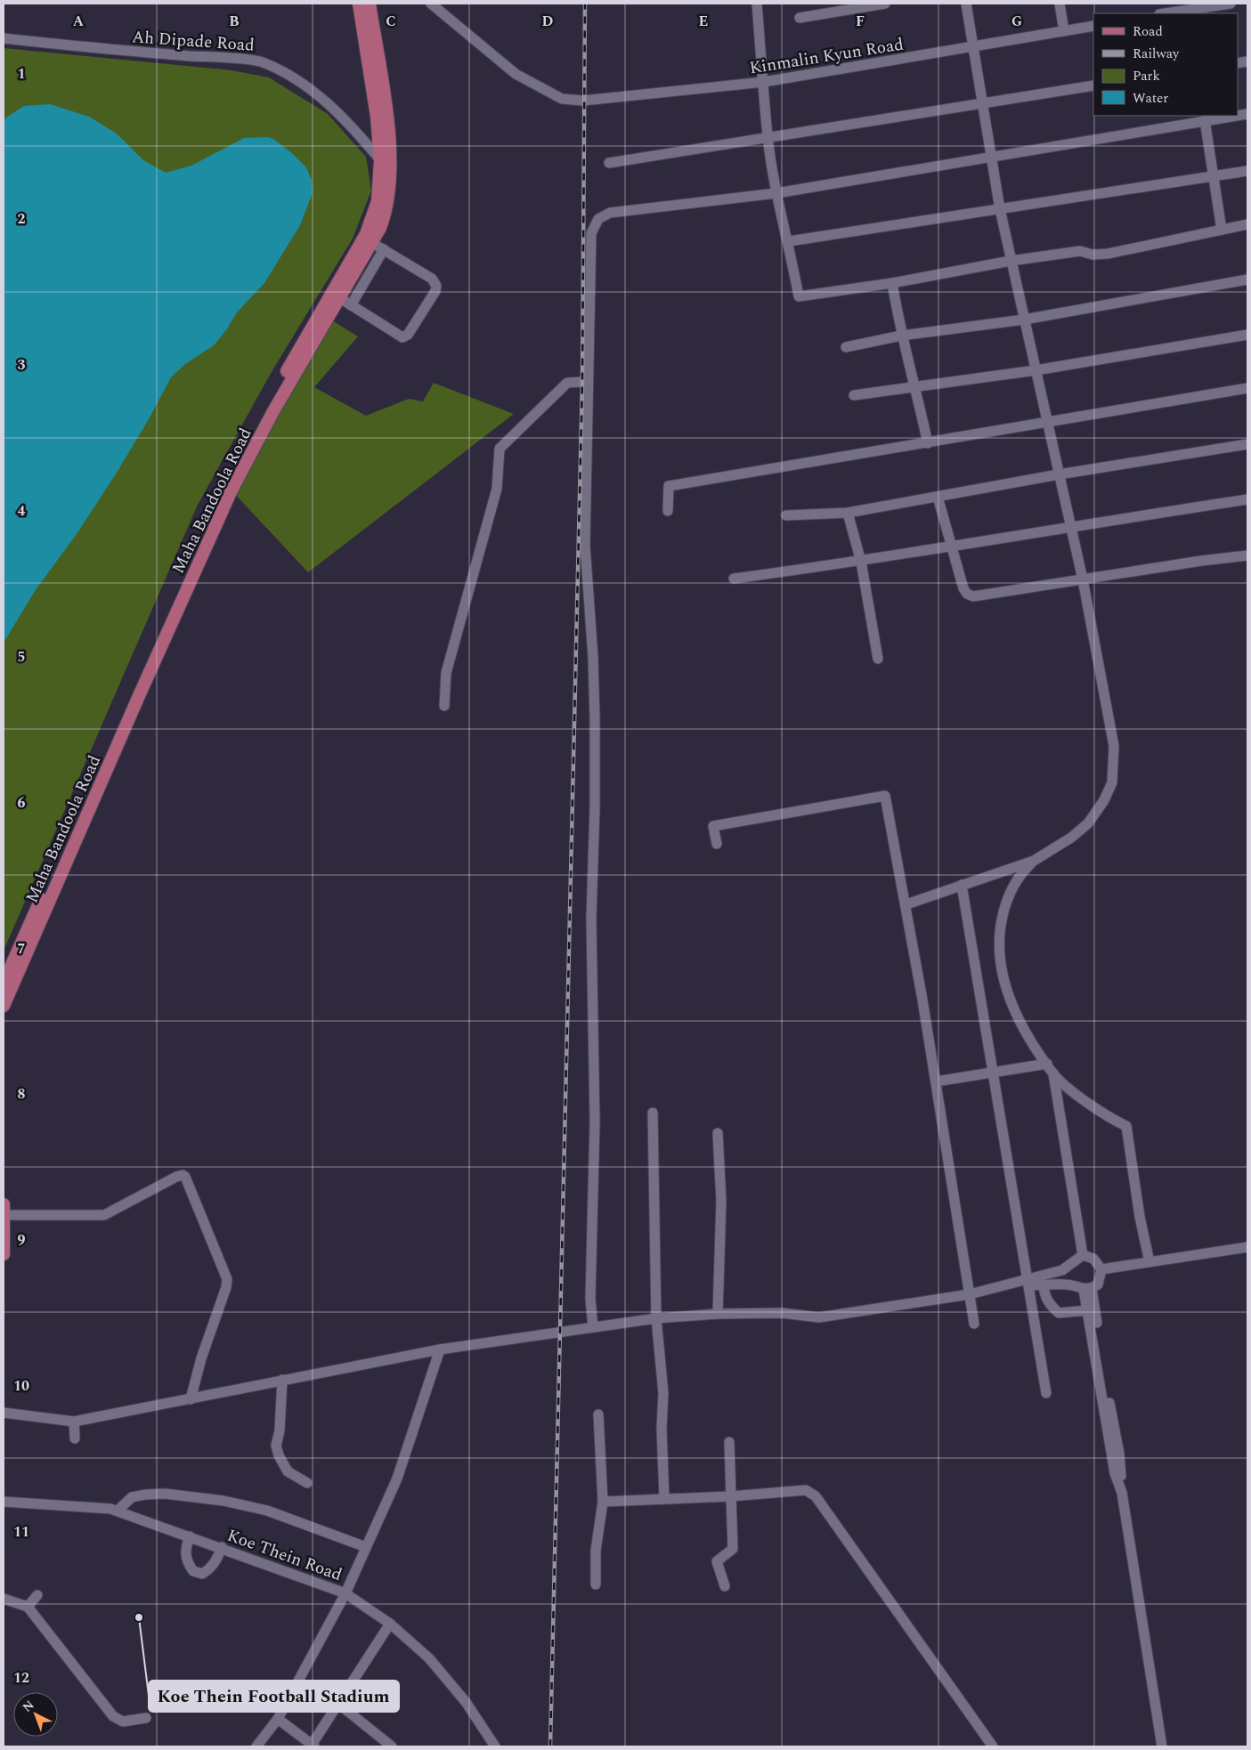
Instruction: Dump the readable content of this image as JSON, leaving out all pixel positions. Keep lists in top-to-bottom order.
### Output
{
  "streets": {
    "main road": ["Maha Bandoola Road"],
    "street": ["Ah Dipade Road", "Kinmalin Kyun Road", "Koe Thein Road"]
  },
  "crossings": [
    ["Ah Dipade Road", "Maha Bandoola Road"]
  ],
  "places": ["Koe Thein Football Stadium"],
  "legend": [
    "Road",
    "Railway",
    "Park",
    "Water"
  ],
  "north": "top left",
  "grid": {
    "columns": [
      "A",
      "B",
      "C",
      "D",
      "E",
      "F",
      "G"
    ],
    "rows": [
      "1",
      "2",
      "3",
      "4",
      "5",
      "6",
      "7",
      "8",
      "9",
      "10",
      "11",
      "12"
    ]
  }
}
